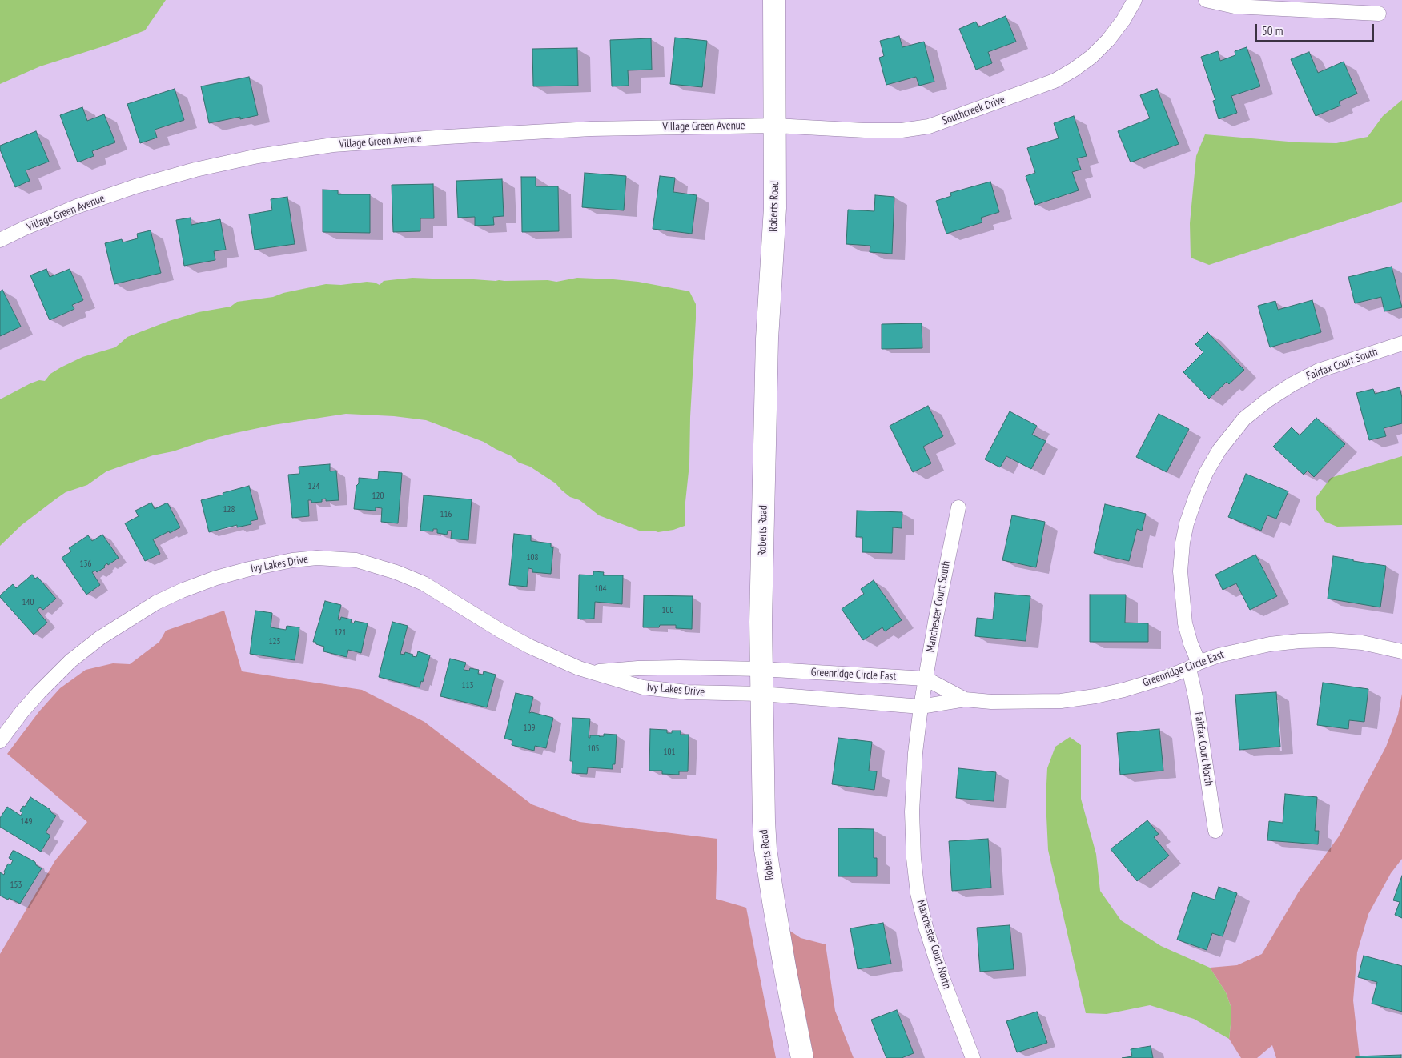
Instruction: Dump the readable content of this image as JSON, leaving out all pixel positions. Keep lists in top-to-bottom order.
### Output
{
  "streets": {
    "main road": ["Roberts Road"],
    "street": [
      "Southcreek Drive",
      "Village Green Avenue",
      "Fairfax Court South",
      "Ivy Lakes Drive",
      "Manchester Court South",
      "Greenridge Circle East",
      "Fairfax Court North",
      "Manchester Court North"
    ]
  },
  "crossings": [
    ["Southcreek Drive", "Village Green Avenue"],
    ["Southcreek Drive", "Roberts Road"],
    ["Village Green Avenue", "Roberts Road"],
    ["Roberts Road", "Ivy Lakes Drive"],
    ["Roberts Road", "Greenridge Circle East"],
    ["Fairfax Court South", "Greenridge Circle East"],
    ["Fairfax Court South", "Fairfax Court North"],
    ["Ivy Lakes Drive", "Greenridge Circle East"],
    ["Manchester Court South", "Greenridge Circle East"],
    ["Manchester Court South", "Manchester Court North"],
    ["Greenridge Circle East", "Fairfax Court North"],
    ["Greenridge Circle East", "Manchester Court North"]
  ],
  "house_numbers": [
    "124",
    "120",
    "128",
    "116",
    "108",
    "136",
    "104",
    "140",
    "100",
    "121",
    "125",
    "113",
    "109",
    "105",
    "101",
    "149",
    "153"
  ],
  "scale_bar": "50 m"
}
